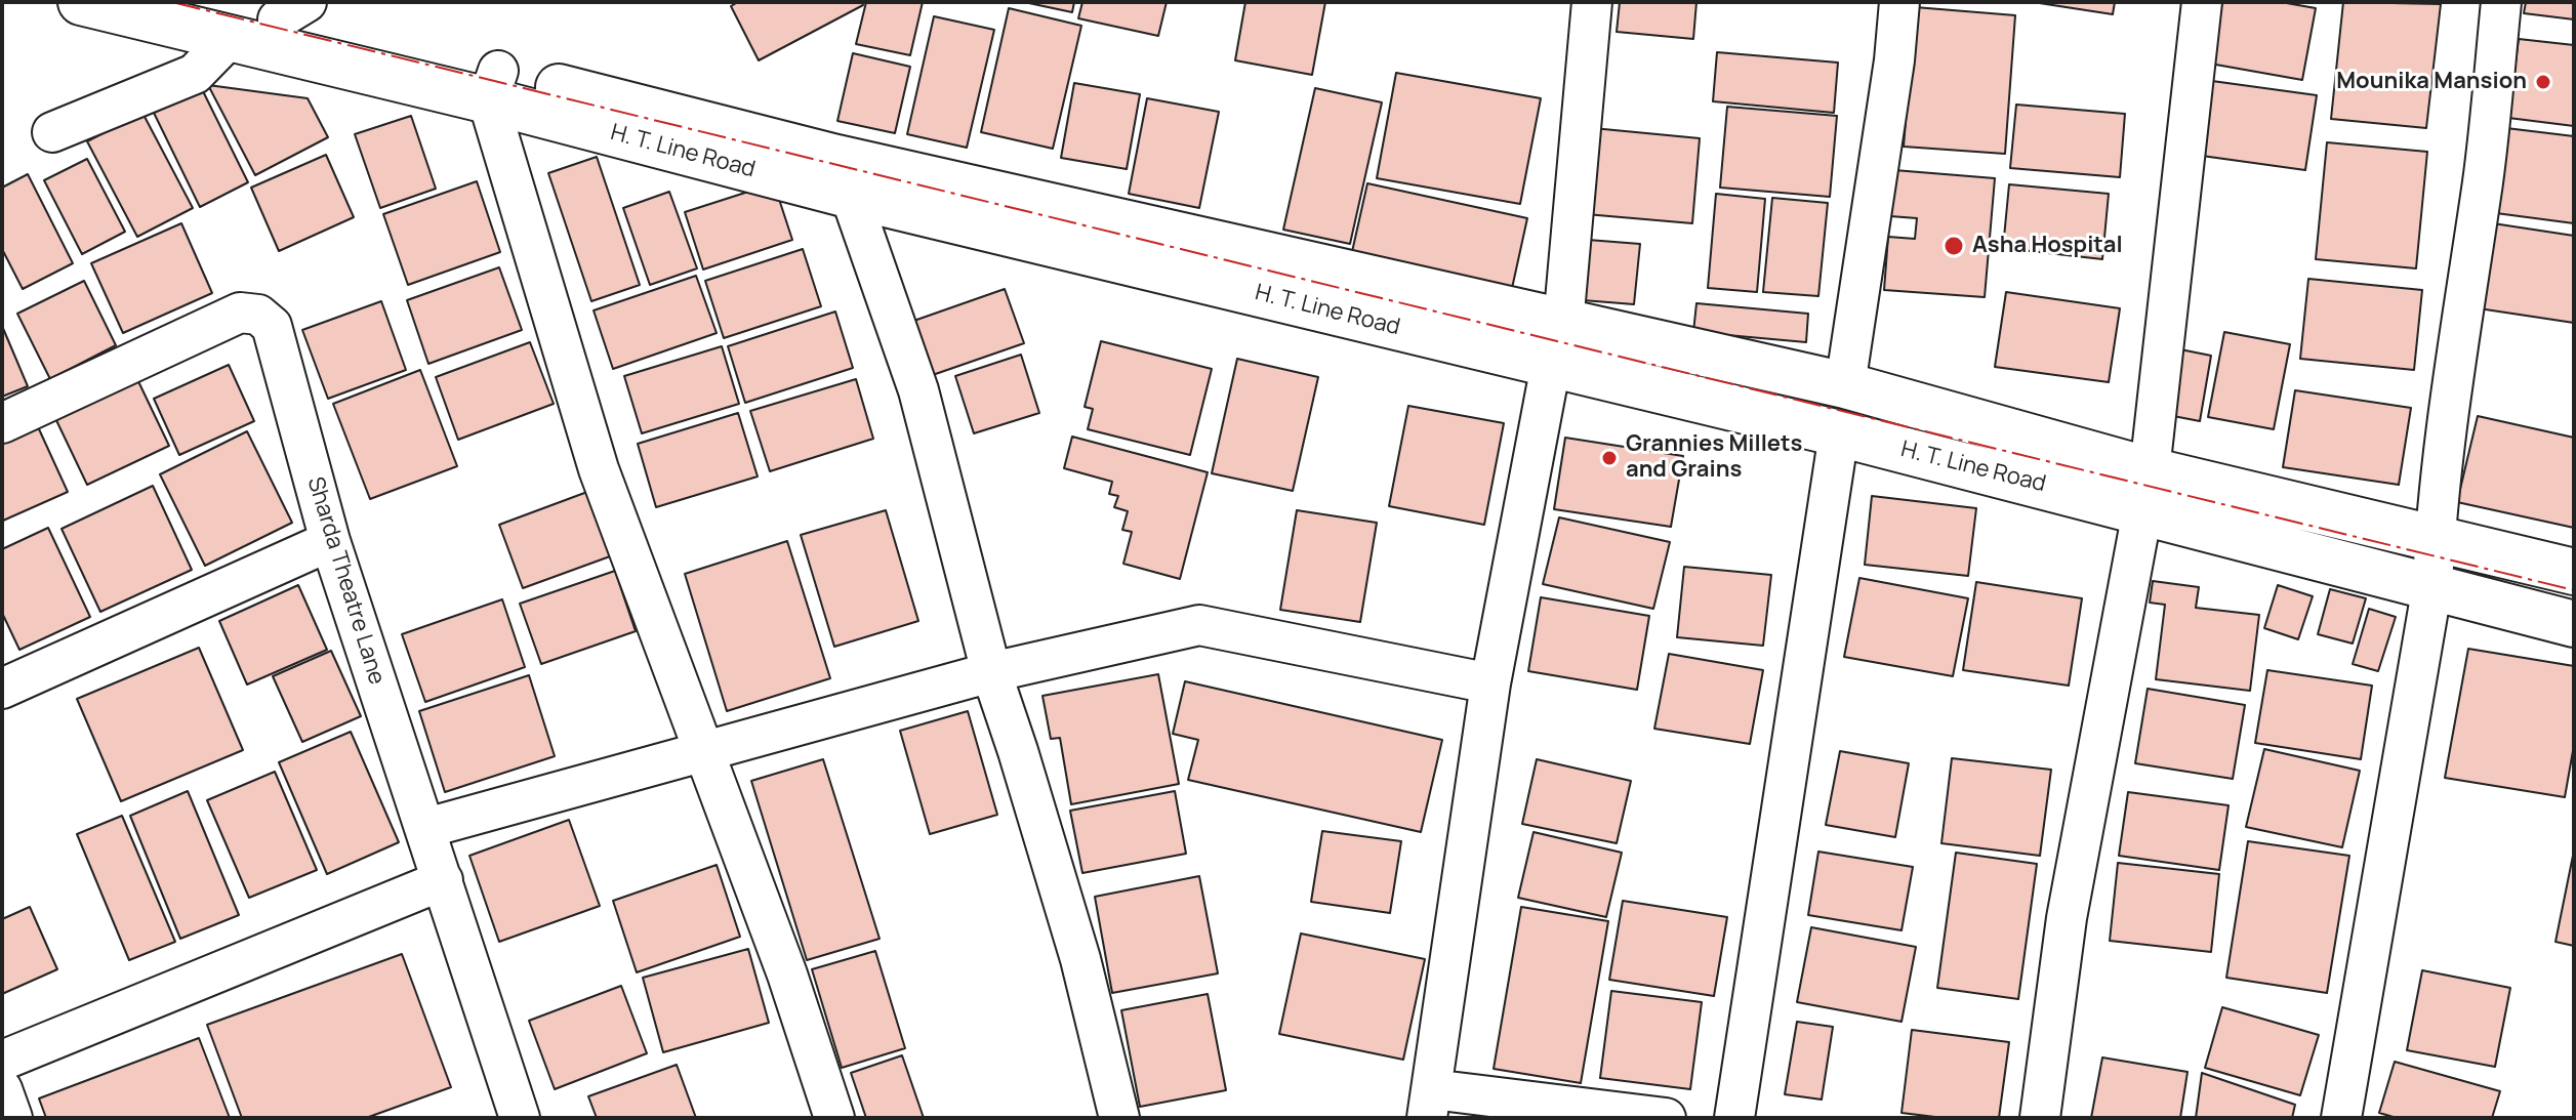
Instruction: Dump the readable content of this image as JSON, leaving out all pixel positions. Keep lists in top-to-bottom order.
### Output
{
  "streets": {
    "street": ["H. T. Line Road", "Sharda Theatre Lane"]
  },
  "places": ["Mounika Mansion", "Asha Hospital", "Grannies Millets and Grains"]
}
